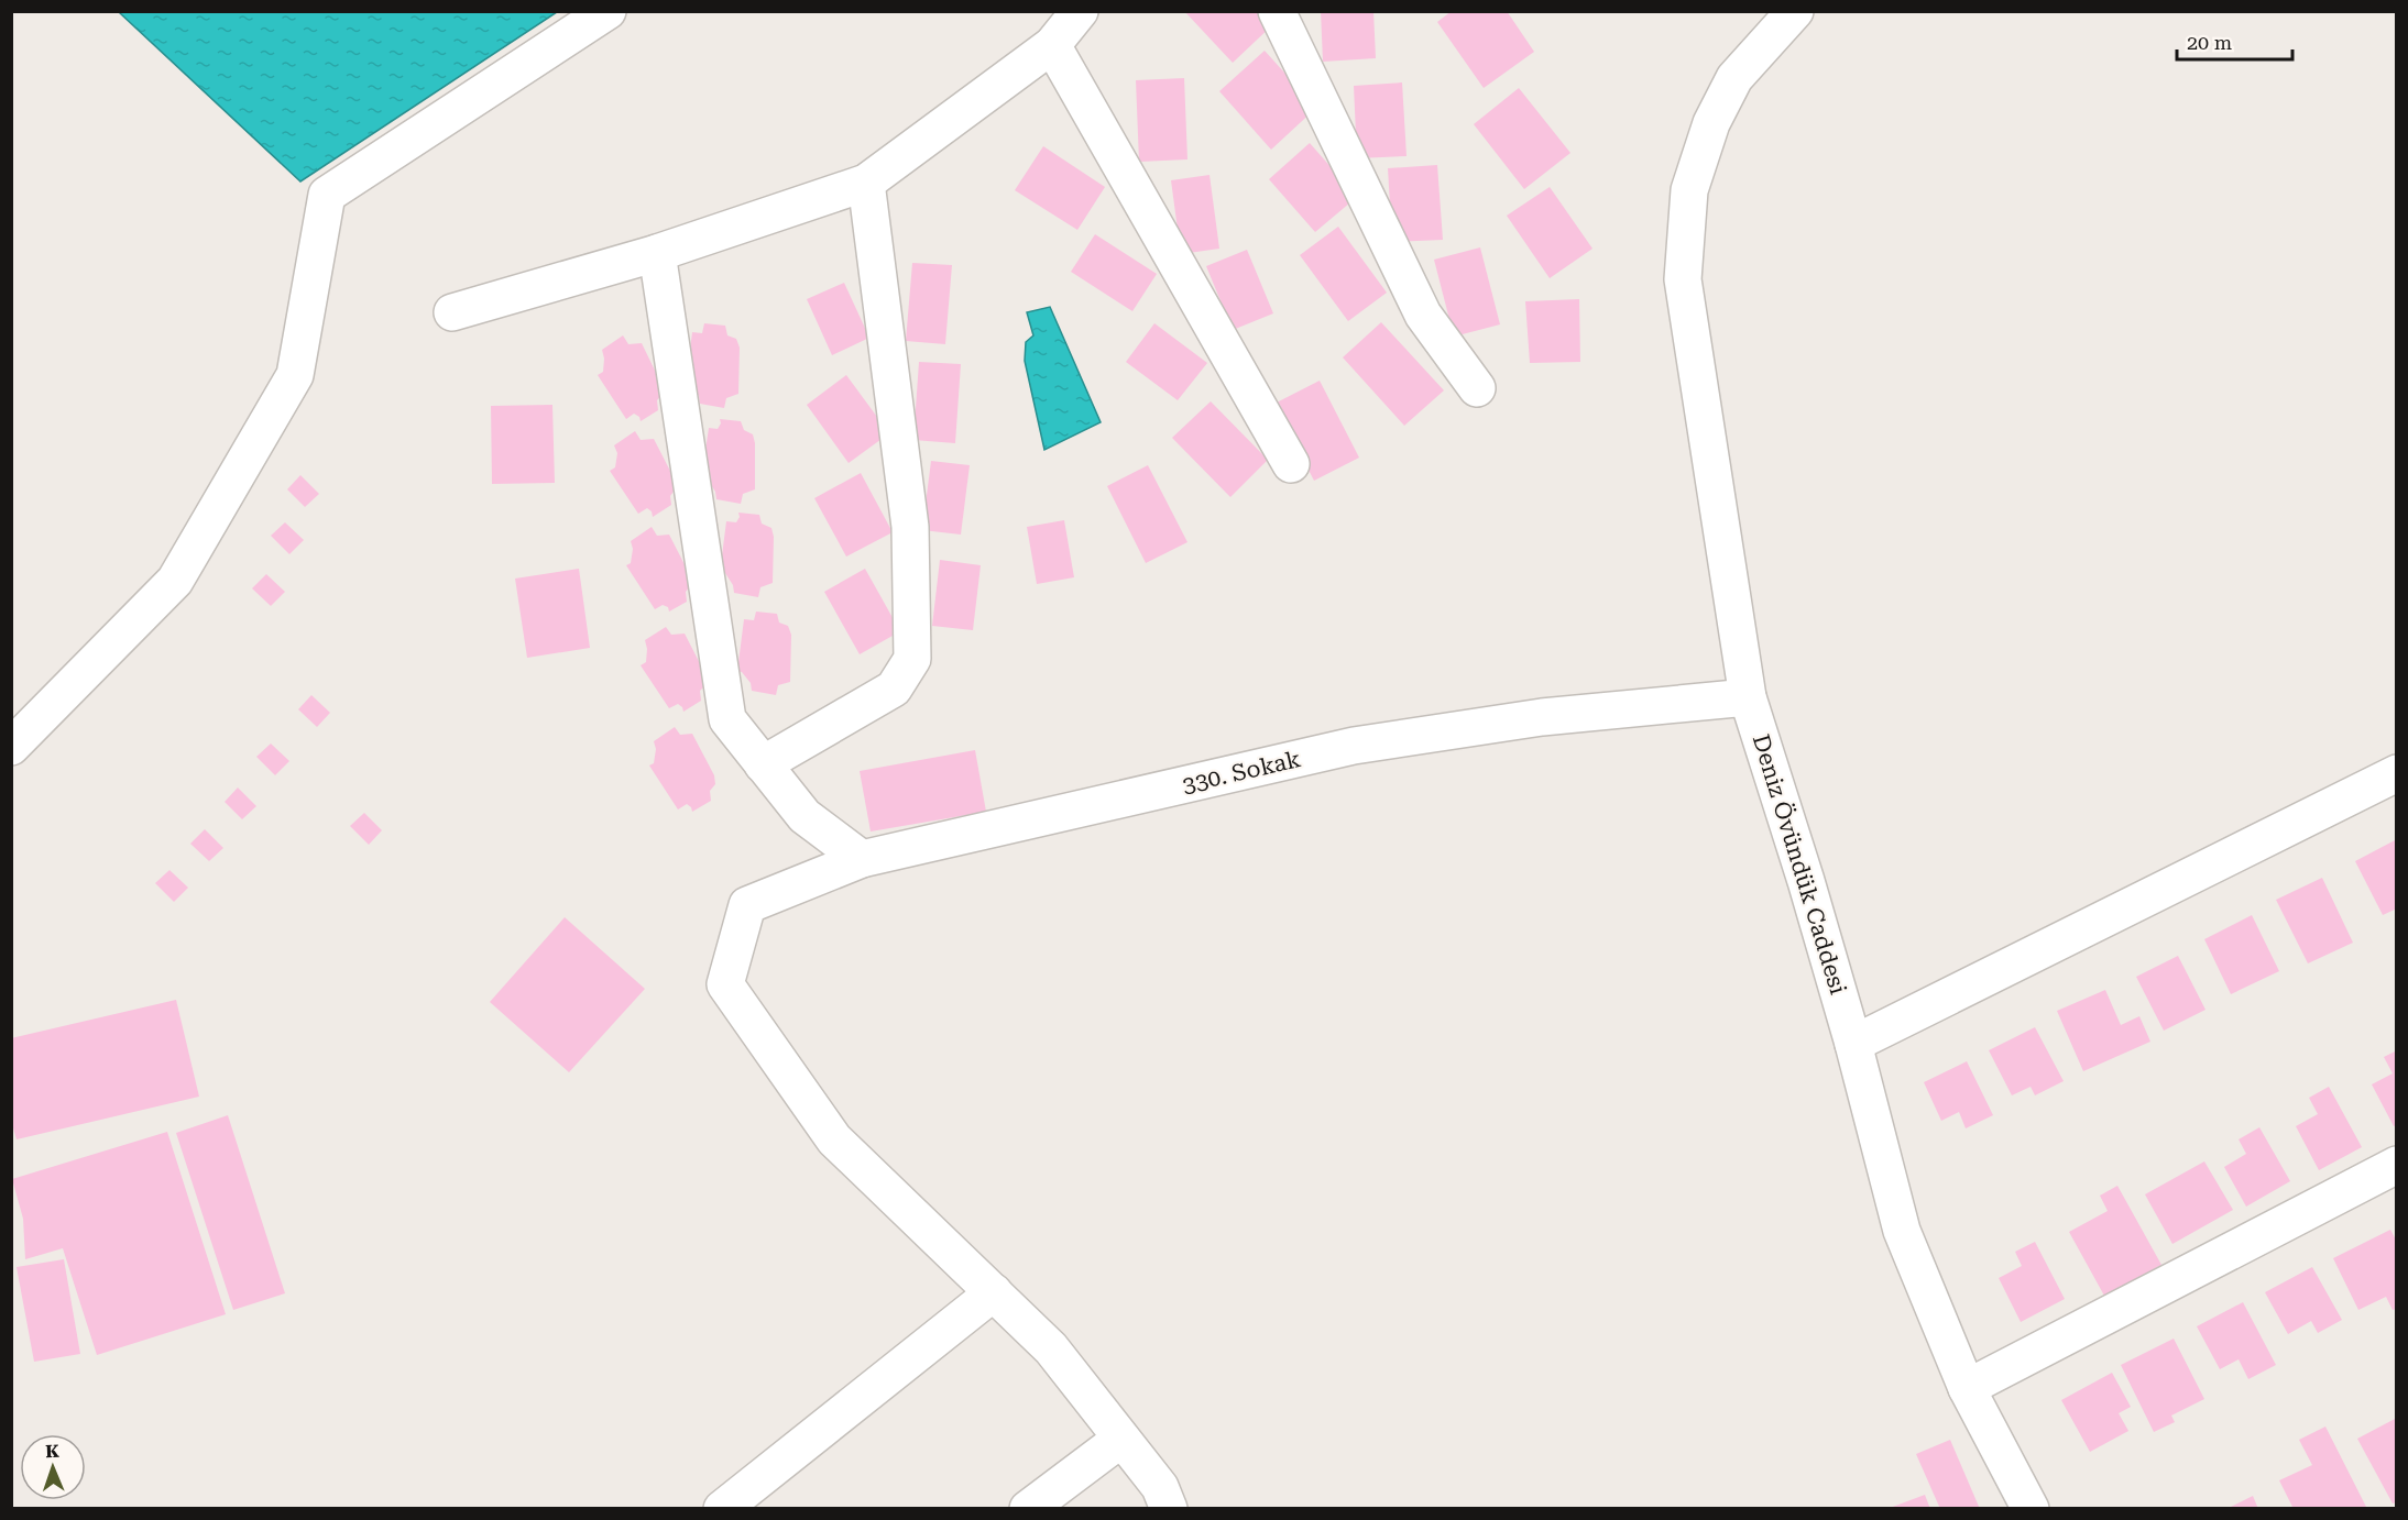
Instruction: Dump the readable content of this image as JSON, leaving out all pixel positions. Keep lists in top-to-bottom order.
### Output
{
  "streets": {
    "street": ["330. Sokak", "Deniz Övündük Caddesi"]
  },
  "crossings": [
    ["330. Sokak", "Deniz Övündük Caddesi"]
  ],
  "scale_bar": "20 m",
  "north": "top"
}
